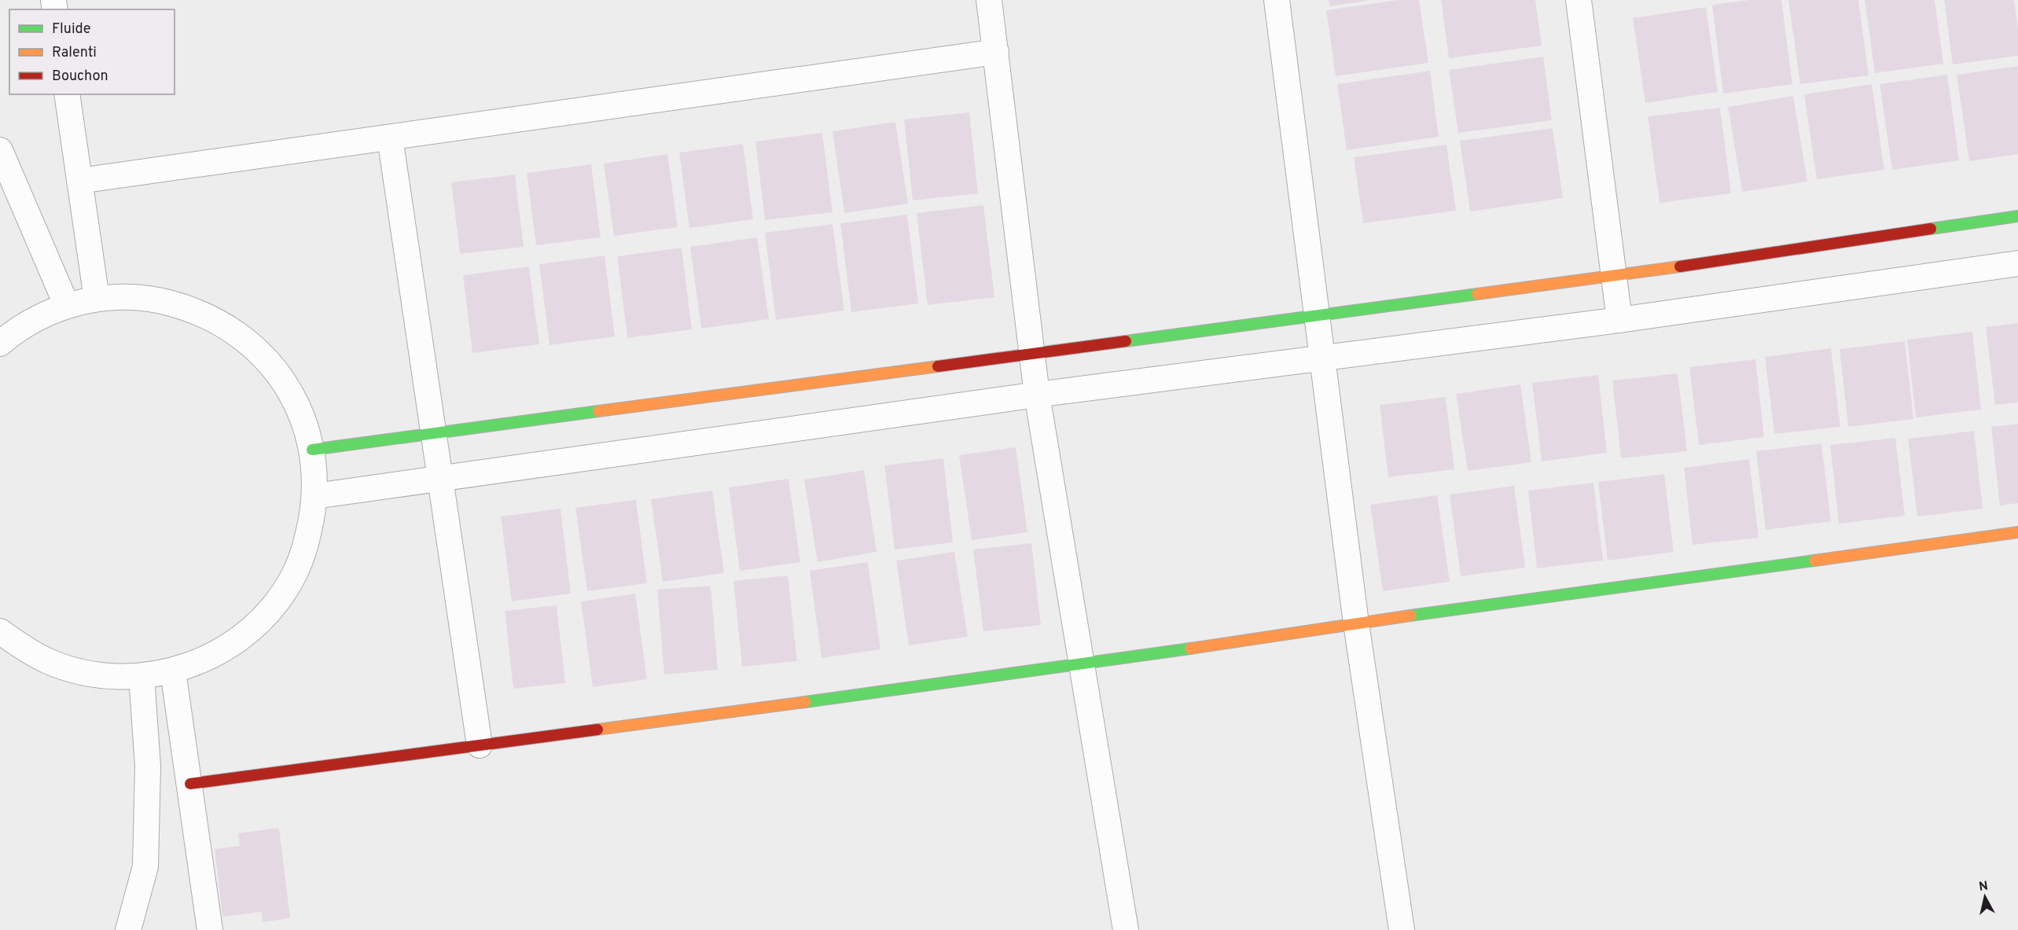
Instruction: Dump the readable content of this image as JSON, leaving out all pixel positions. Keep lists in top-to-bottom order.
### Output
{
  "legend": ["Fluide", "Ralenti", "Bouchon"],
  "north": "top"
}
